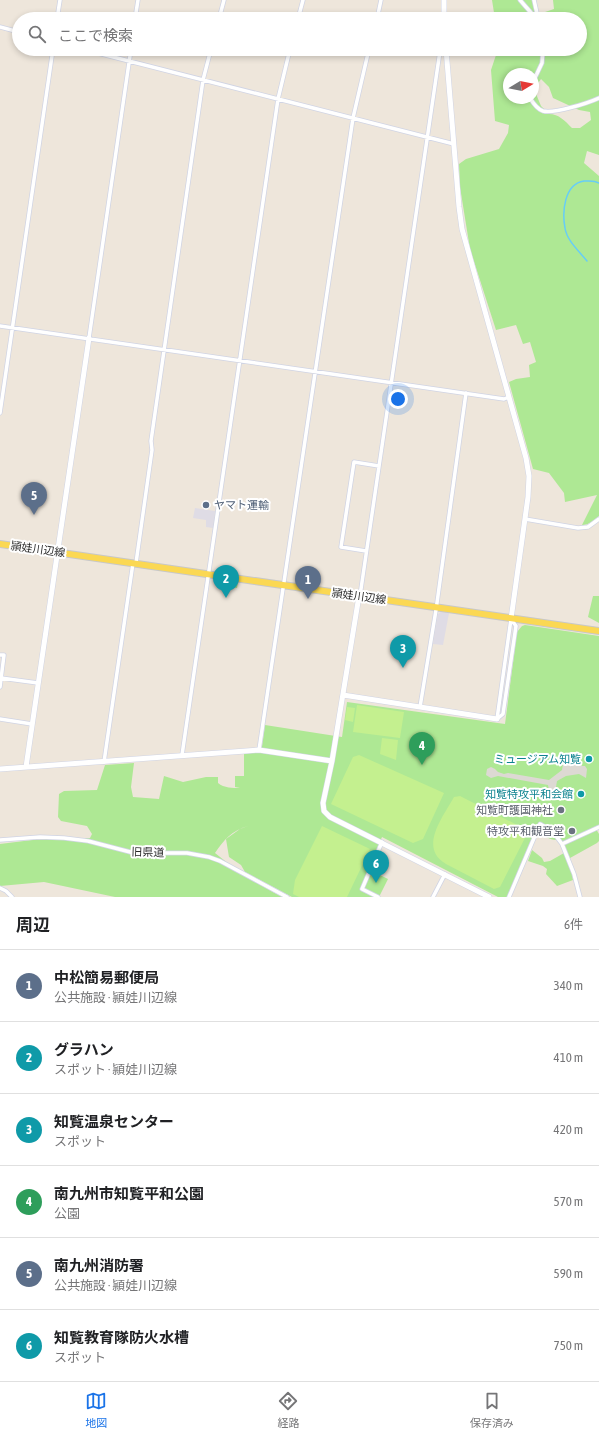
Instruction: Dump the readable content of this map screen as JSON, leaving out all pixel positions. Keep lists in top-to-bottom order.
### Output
{
  "streets": {
    "main road": ["頴娃川辺線"],
    "street": ["旧県道"]
  },
  "places": [
    "ヤマト運輸",
    "ミュージアム知覧",
    "知覧特攻平和会館",
    "知覧町護国神社",
    "特攻平和観音堂"
  ],
  "north": "right",
  "page": {
    "search": "ここで検索",
    "pins": [
      "5",
      "2",
      "1",
      "3",
      "4",
      "6"
    ],
    "heading": ["周辺", "6件"],
    "list": [
      {
        "mark": "1",
        "name": "中松簡易郵便局",
        "note": "公共施設 · 頴娃川辺線",
        "value": "340 m"
      },
      {
        "mark": "2",
        "name": "グラハン",
        "note": "スポット · 頴娃川辺線",
        "value": "410 m"
      },
      {
        "mark": "3",
        "name": "知覧温泉センター",
        "note": "スポット",
        "value": "420 m"
      },
      {
        "mark": "4",
        "name": "南九州市知覧平和公園",
        "note": "公園",
        "value": "570 m"
      },
      {
        "mark": "5",
        "name": "南九州消防署",
        "note": "公共施設 · 頴娃川辺線",
        "value": "590 m"
      },
      {
        "mark": "6",
        "name": "知覧教育隊防火水槽",
        "note": "スポット",
        "value": "750 m"
      }
    ],
    "nav": ["地図", "経路", "保存済み"]
  }
}
